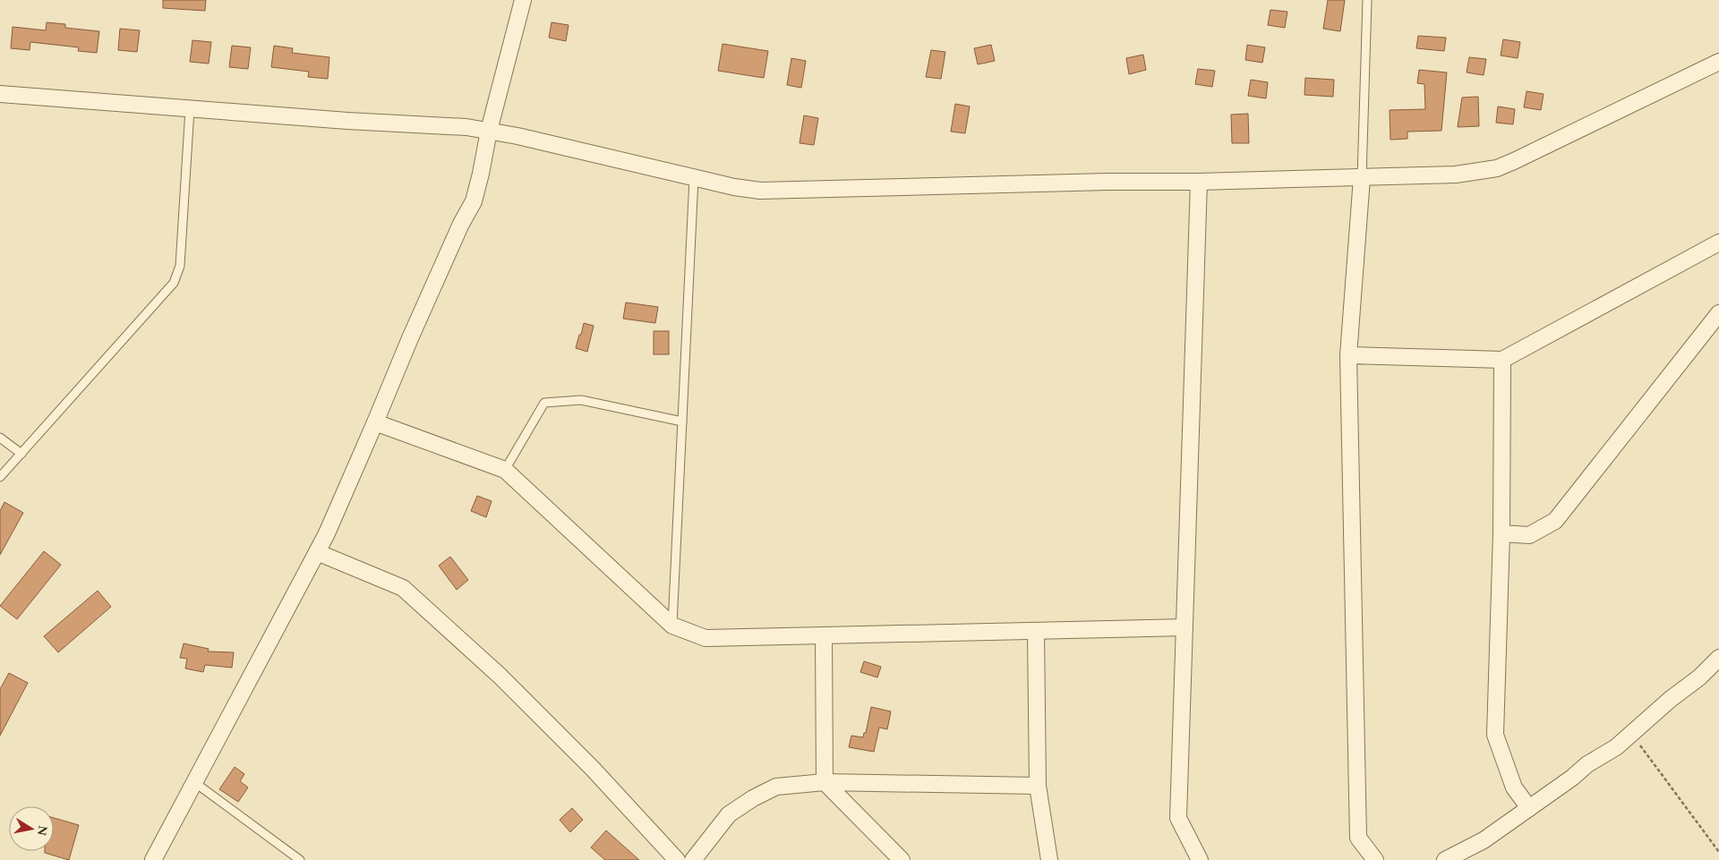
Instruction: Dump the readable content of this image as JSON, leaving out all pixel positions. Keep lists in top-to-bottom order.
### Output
{
  "north": "right"
}
